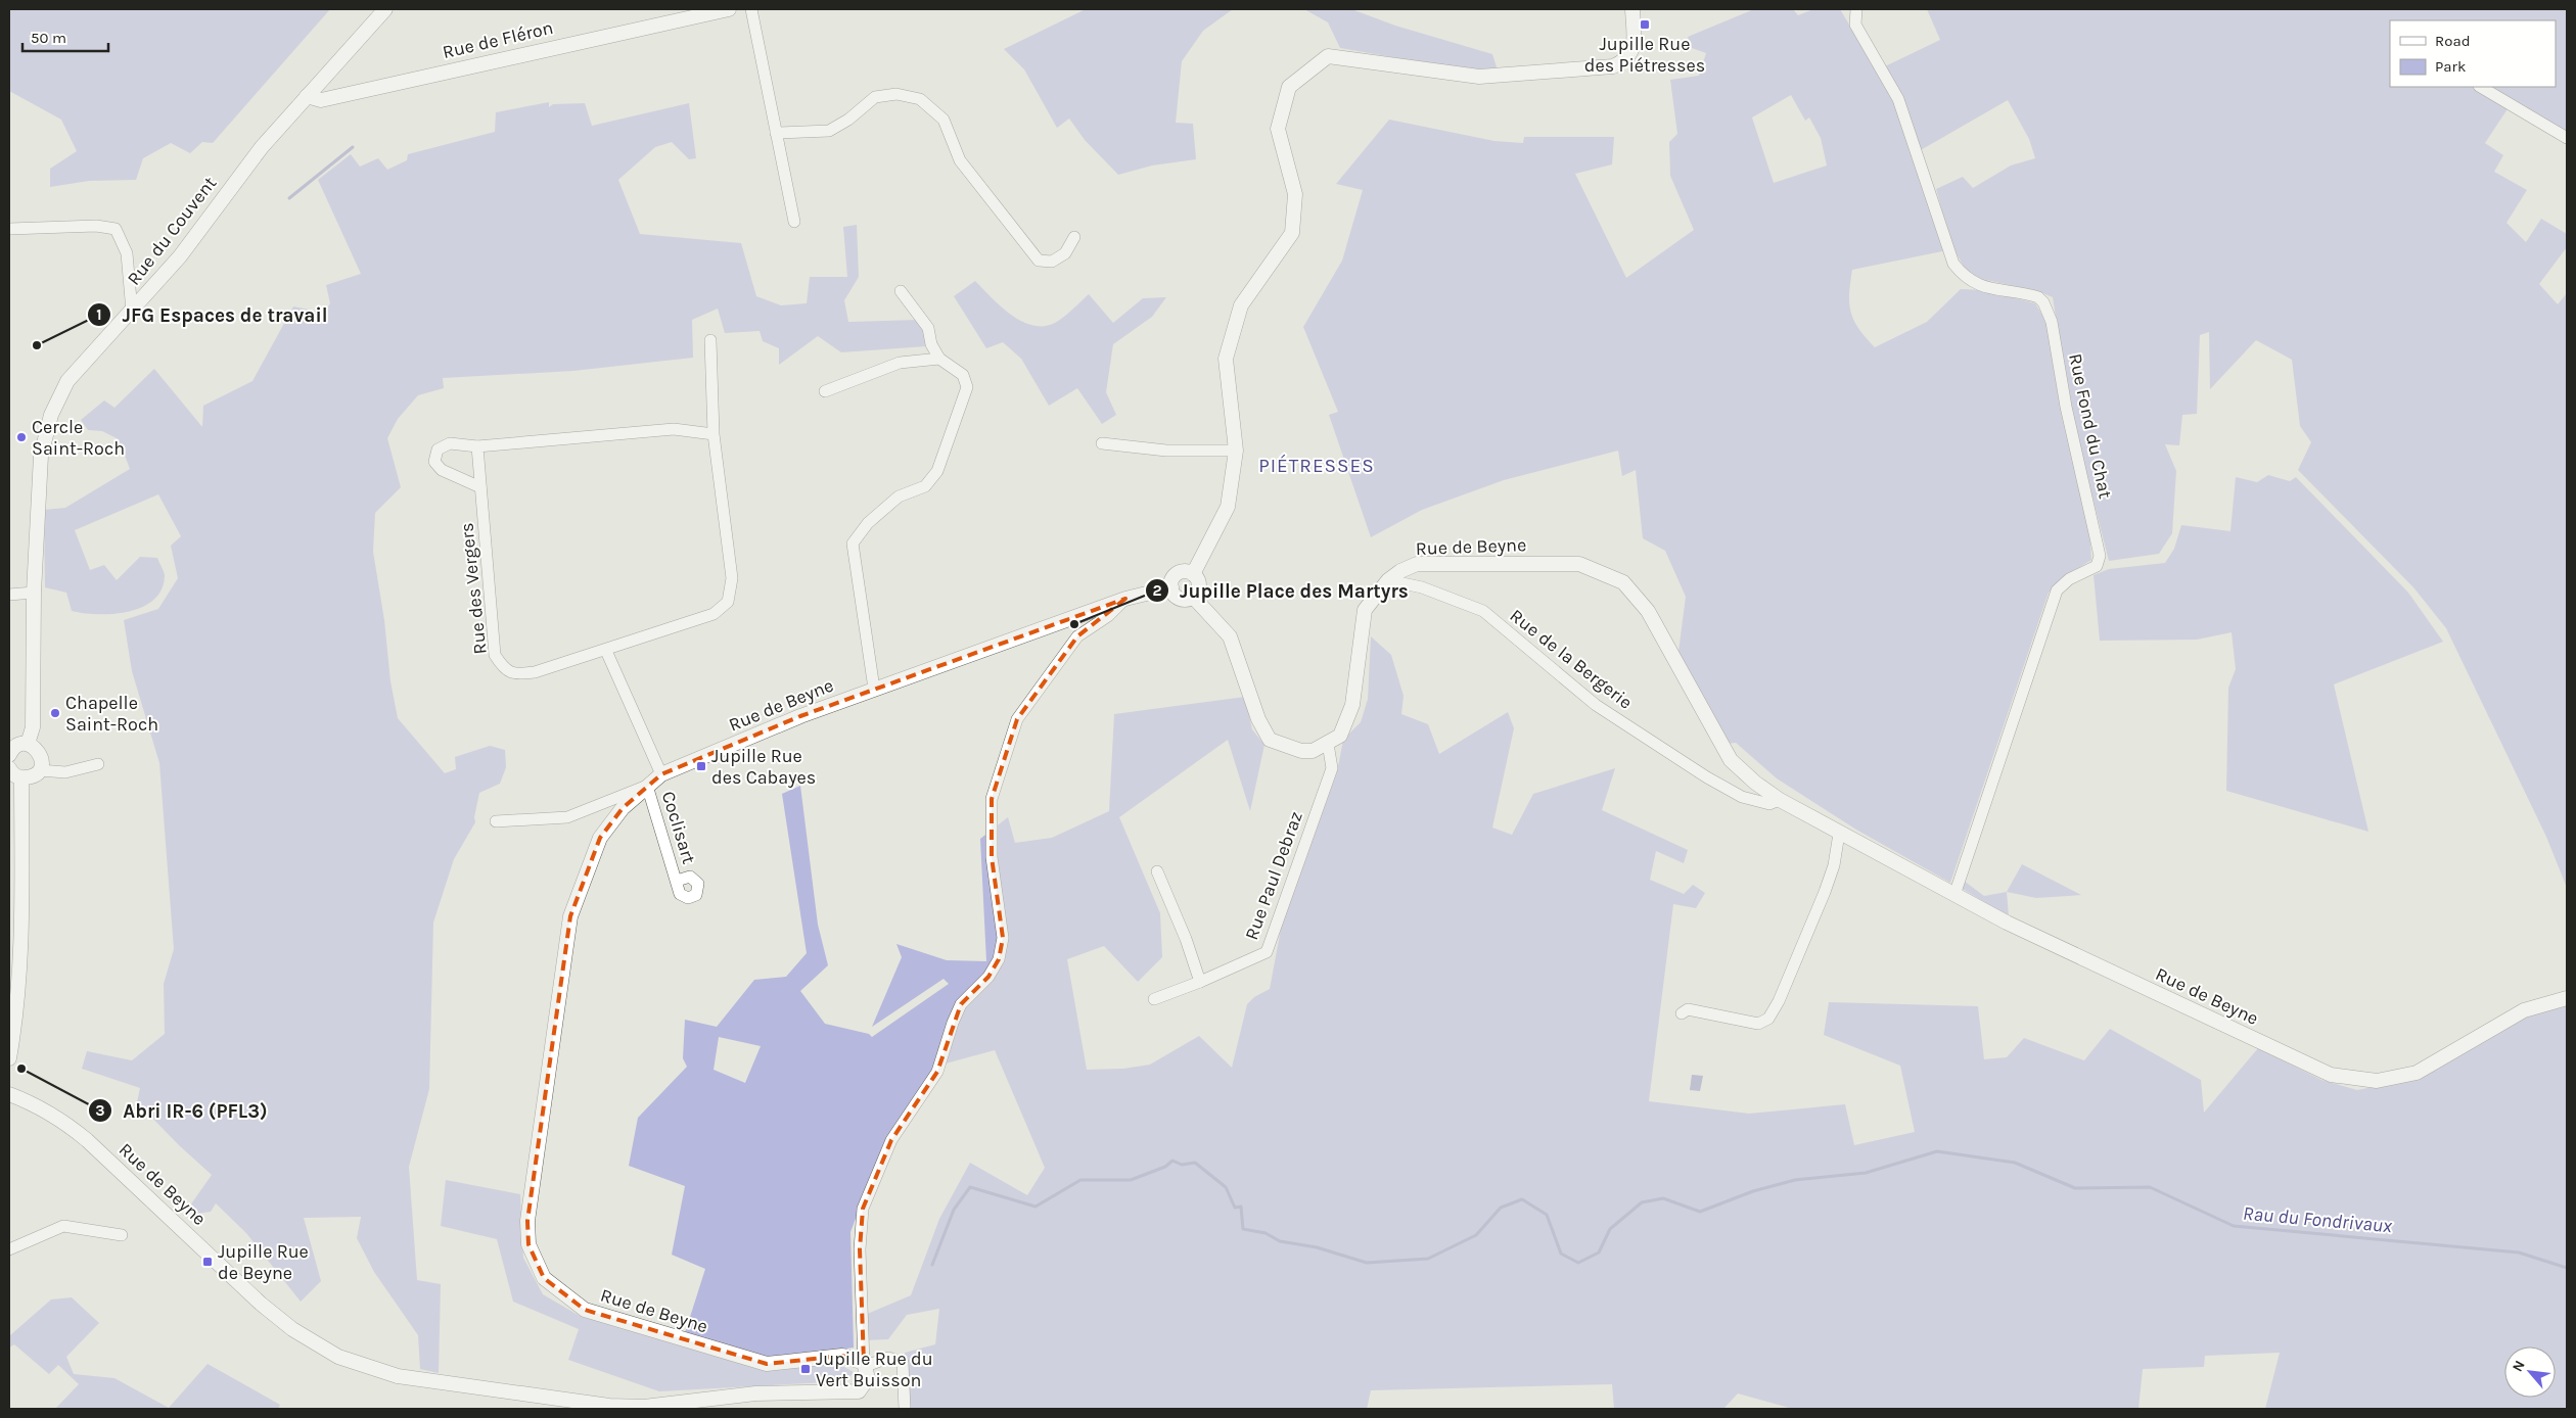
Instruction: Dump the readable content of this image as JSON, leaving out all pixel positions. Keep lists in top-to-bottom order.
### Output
{
  "streets": {
    "street": [
      "Rue de Fléron",
      "Rue du Couvent",
      "Rue Fond du Chat",
      "Rue de Beyne",
      "Rue des Vergers",
      "Rue de la Bergerie",
      "Coclisart",
      "Rue Paul Debraz"
    ]
  },
  "crossings": [
    ["Rue de Fléron", "Rue du Couvent"],
    ["Rue Fond du Chat", "Rue de Beyne"],
    ["Rue de Beyne", "Rue de la Bergerie"],
    ["Rue de Beyne", "Coclisart"],
    ["Rue de Beyne", "Rue Paul Debraz"]
  ],
  "districts": ["PIÉTRESSES"],
  "water": ["Rau du Fondrivaux"],
  "places": {
    "transit": [
      "Jupille Rue des Piétresses",
      "Jupille Rue des Cabayes",
      "Jupille Rue de Beyne",
      "Jupille Rue du Vert Buisson"
    ],
    "other": [
      "JFG Espaces de travail",
      "Cercle Saint-Roch",
      "Jupille Place des Martyrs",
      "Chapelle Saint-Roch",
      "Abri IR-6 (PFL3)"
    ]
  },
  "legend": ["Road", "Park"],
  "scale_bar": "50 m",
  "north": "top left"
}
